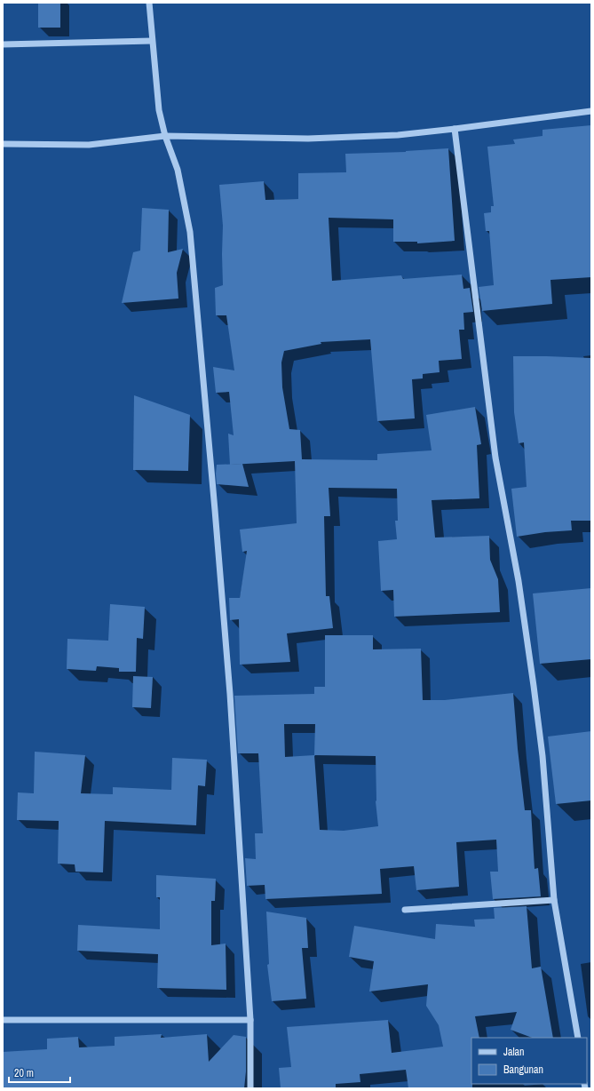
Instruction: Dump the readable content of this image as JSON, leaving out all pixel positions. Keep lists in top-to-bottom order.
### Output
{
  "legend": ["Jalan", "Bangunan"],
  "scale_bar": "20 m"
}
